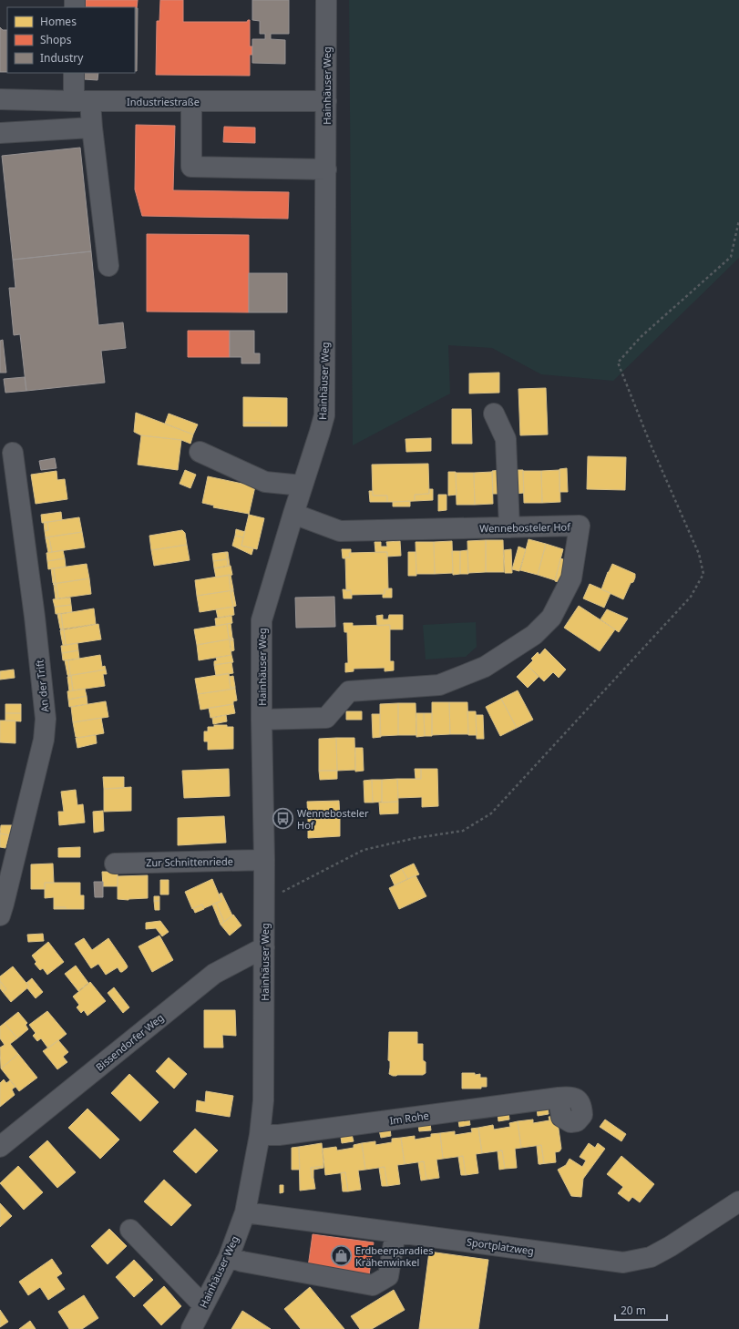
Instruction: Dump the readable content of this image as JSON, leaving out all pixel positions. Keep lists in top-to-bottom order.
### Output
{
  "streets": {
    "street": [
      "Hainhäuser Weg",
      "Industriestraße",
      "Wennebosteler Hof",
      "An der Trift",
      "Zur Schnittenriede",
      "Bissendorfer Weg",
      "Im Rohe",
      "Sportplatzweg"
    ]
  },
  "crossings": [
    ["Hainhäuser Weg", "Industriestraße"],
    ["Hainhäuser Weg", "Wennebosteler Hof"],
    ["Hainhäuser Weg", "Zur Schnittenriede"],
    ["Hainhäuser Weg", "Bissendorfer Weg"],
    ["Hainhäuser Weg", "Im Rohe"],
    ["Hainhäuser Weg", "Sportplatzweg"]
  ],
  "places": {
    "bus stop": ["Wennebosteler Hof"],
    "shop": ["Erdbeerparadies Krähenwinkel"]
  },
  "legend": ["Homes", "Shops", "Industry"],
  "scale_bar": "20 m"
}
